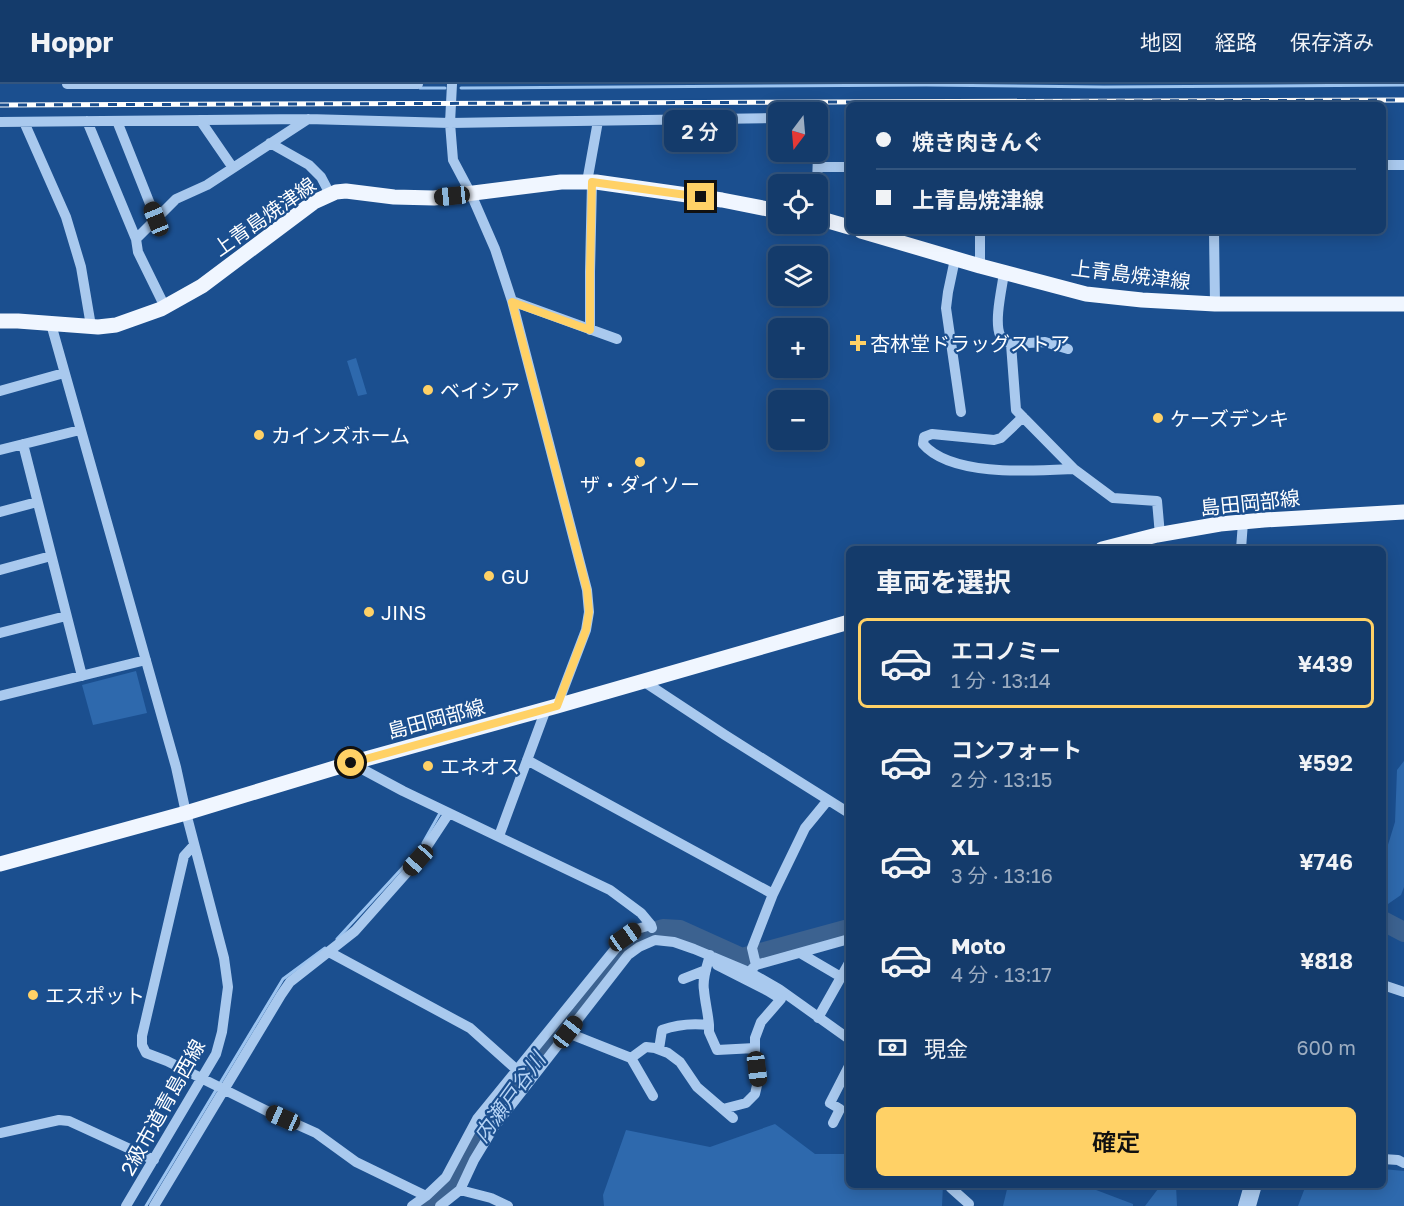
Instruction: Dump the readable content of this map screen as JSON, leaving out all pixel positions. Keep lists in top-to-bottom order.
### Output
{
  "streets": {
    "main road": ["上青島焼津線", "島田岡部線"],
    "street": ["2級市道青島西線"]
  },
  "crossings": [
    ["上青島焼津線", "2級市道青島西線"],
    ["島田岡部線", "2級市道青島西線"]
  ],
  "water": ["内瀬戸谷川"],
  "places": {
    "health": ["杏林堂ドラッグストア"],
    "other": [
      "ベイシア",
      "ケーズデンキ",
      "カインズホーム",
      "ザ・ダイソー",
      "GU",
      "JINS",
      "エネオス",
      "エスポット"
    ]
  },
  "north": "bottom",
  "page": {
    "header": "Hoppr",
    "nav": ["地図", "経路", "保存済み"],
    "map_buttons": ["+", "−"],
    "banner": ["焼き肉きんぐ", "上青島焼津線"],
    "bubble": "2 分",
    "heading": "車両を選択",
    "list": [
      {
        "name": "エコノミー",
        "note": "1 分 · 13:14",
        "value": "¥439"
      },
      {
        "name": "コンフォート",
        "note": "2 分 · 13:15",
        "value": "¥592"
      },
      {
        "name": "XL",
        "note": "3 分 · 13:16",
        "value": "¥746"
      },
      {
        "name": "Moto",
        "note": "4 分 · 13:17",
        "value": "¥818"
      }
    ],
    "pay": ["現金", "600 m"],
    "buttons": "確定"
  }
}
